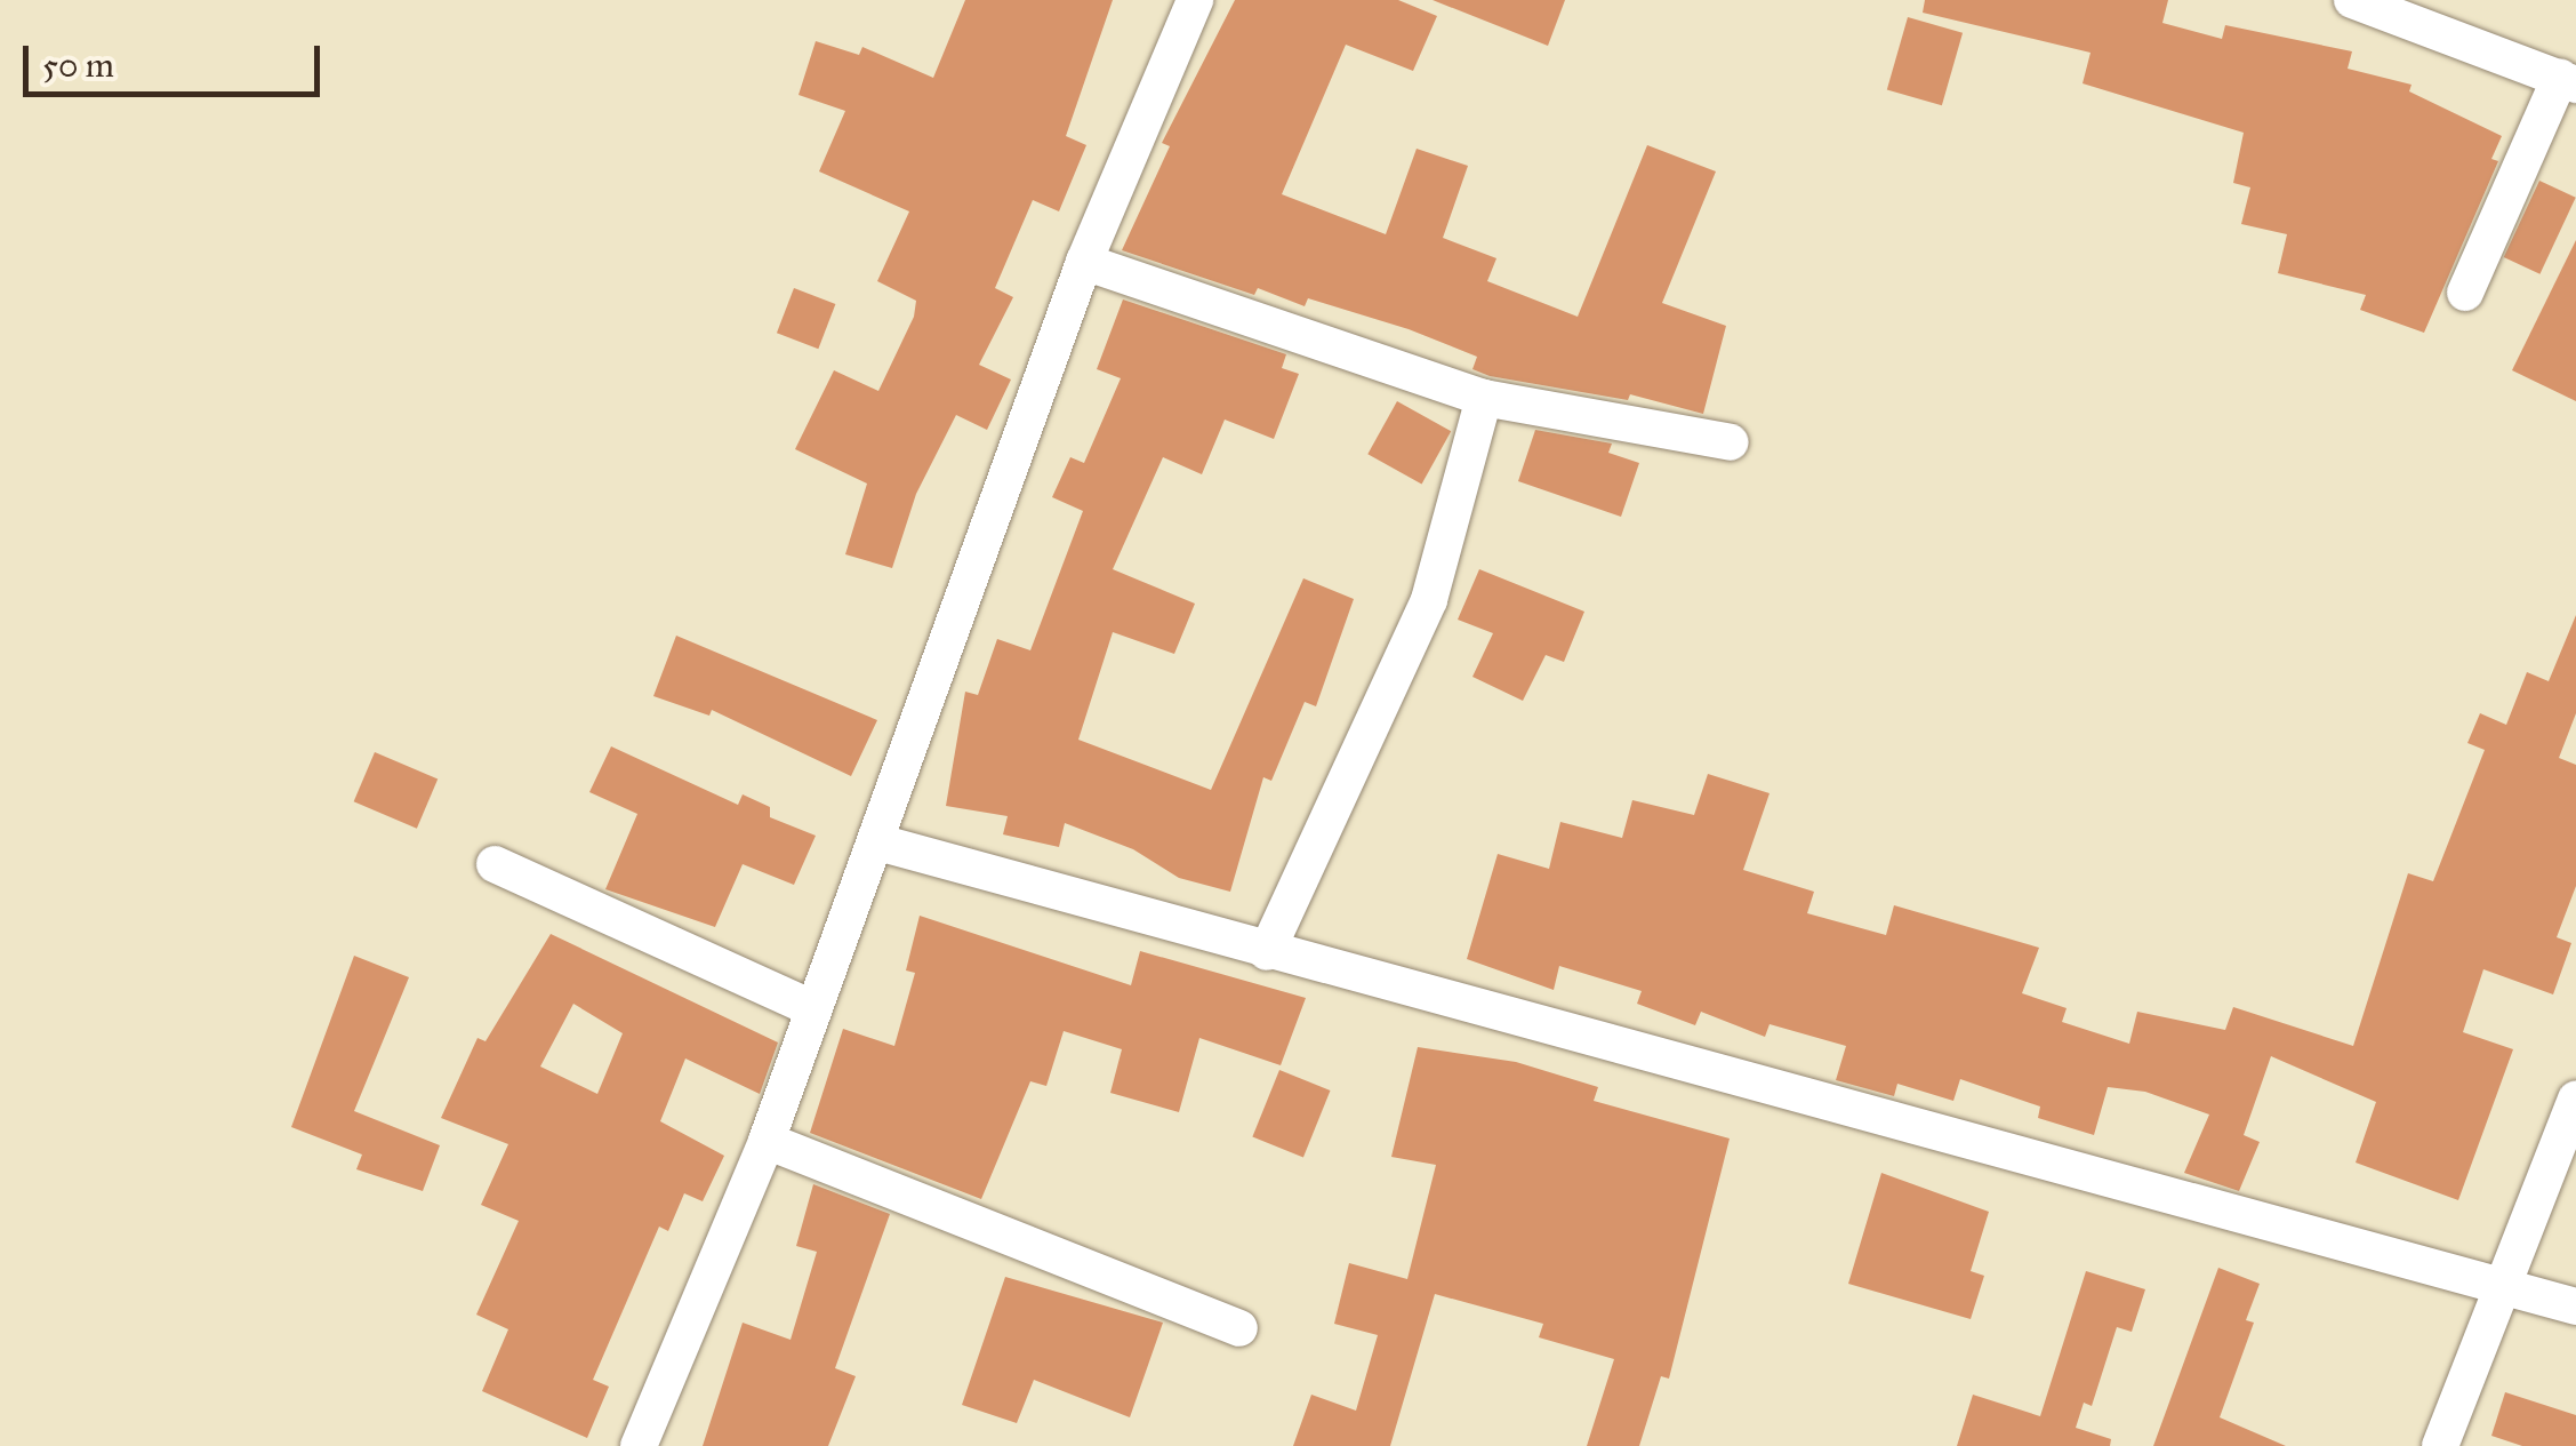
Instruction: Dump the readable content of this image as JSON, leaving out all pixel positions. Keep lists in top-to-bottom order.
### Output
{
  "scale_bar": "50 m"
}
